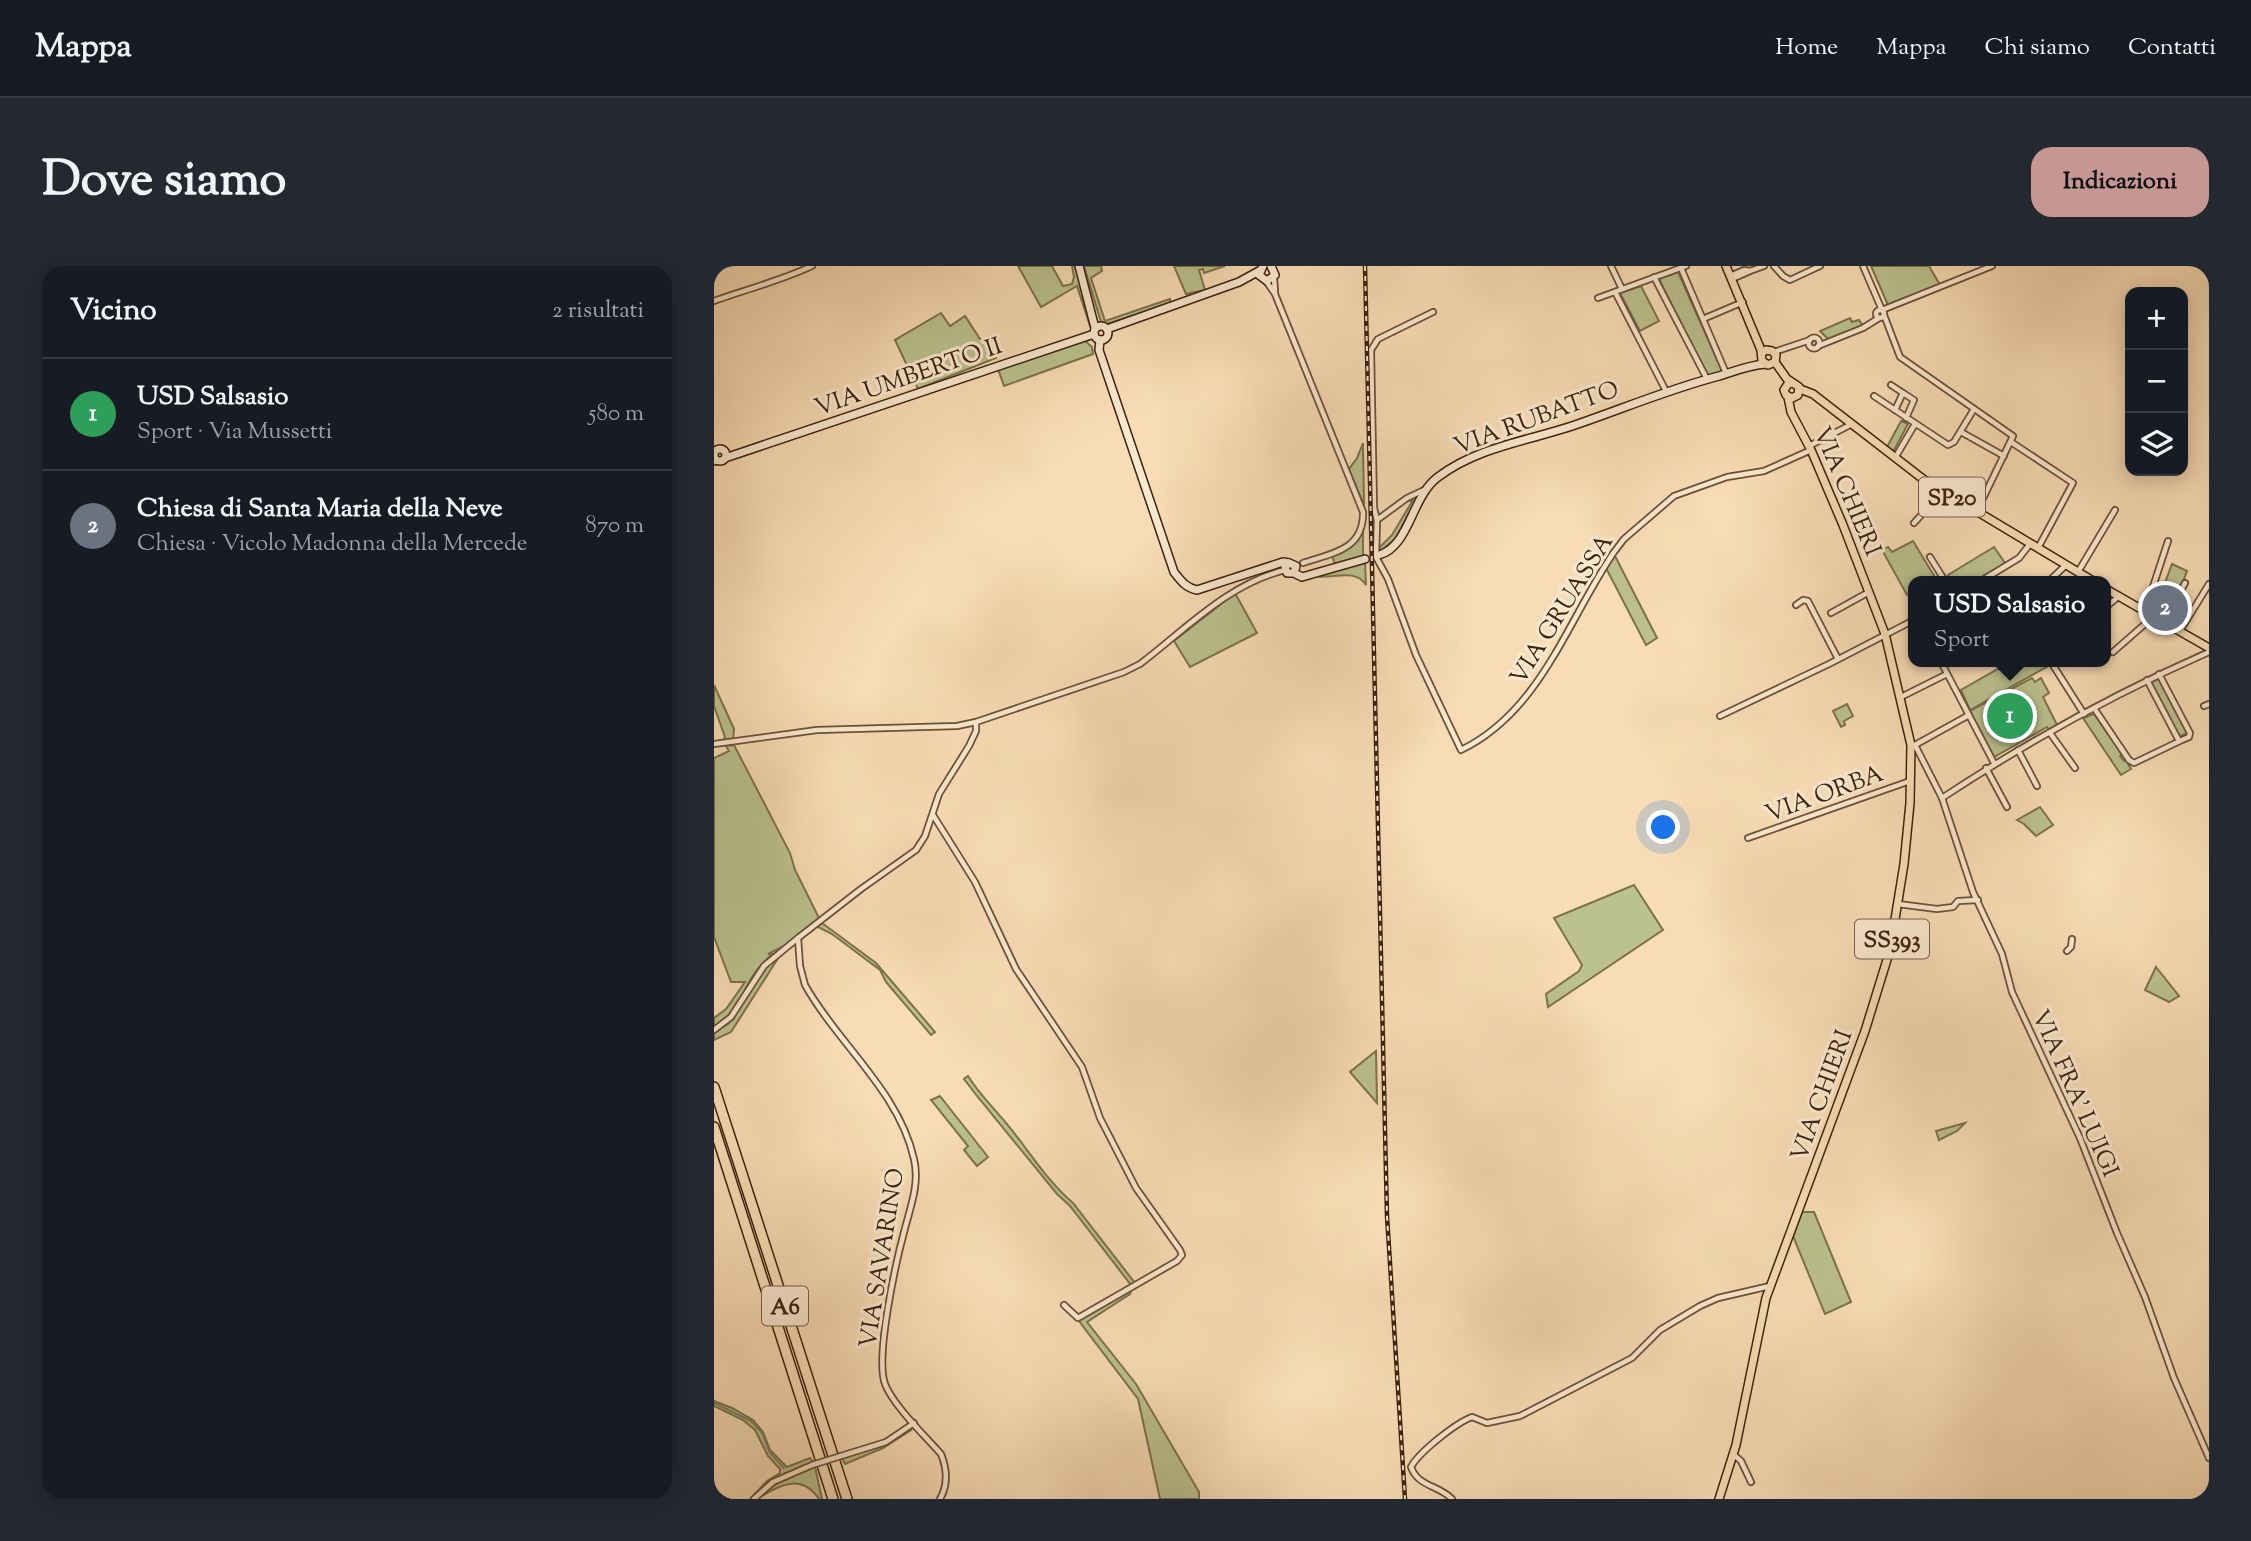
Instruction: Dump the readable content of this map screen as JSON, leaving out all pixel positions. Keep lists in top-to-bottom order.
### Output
{
  "streets": {
    "highway": ["A6"],
    "main road": ["VIA CHIERI", "SP20", "SS393"],
    "street": [
      "VIA UMBERTO II",
      "VIA RUBATTO",
      "VIA GRUASSA",
      "VIA ORBA",
      "VIA FRA' LUIGI",
      "VIA SAVARINO"
    ]
  },
  "crossings": [
    ["VIA RUBATTO", "VIA CHIERI"],
    ["VIA CHIERI", "SP20"],
    ["VIA CHIERI", "VIA GRUASSA"],
    ["VIA CHIERI", "VIA ORBA"],
    ["VIA CHIERI", "VIA FRA' LUIGI"],
    ["SP20", "VIA GRUASSA"]
  ],
  "page": {
    "header": "Mappa",
    "nav": [
      "Home",
      "Mappa",
      "Chi siamo",
      "Contatti"
    ],
    "title": "Dove siamo",
    "buttons": "Indicazioni",
    "heading": ["Vicino", "2 risultati"],
    "map_buttons": ["+", "−"],
    "list": [
      {
        "mark": "1",
        "name": "USD Salsasio",
        "note": "Sport · Via Mussetti",
        "value": "580 m"
      },
      {
        "mark": "2",
        "name": "Chiesa di Santa Maria della Neve",
        "note": "Chiesa · Vicolo Madonna della Mercede",
        "value": "870 m"
      }
    ],
    "popup": ["USD Salsasio", "Sport"],
    "pins": ["2", "1"]
  }
}
